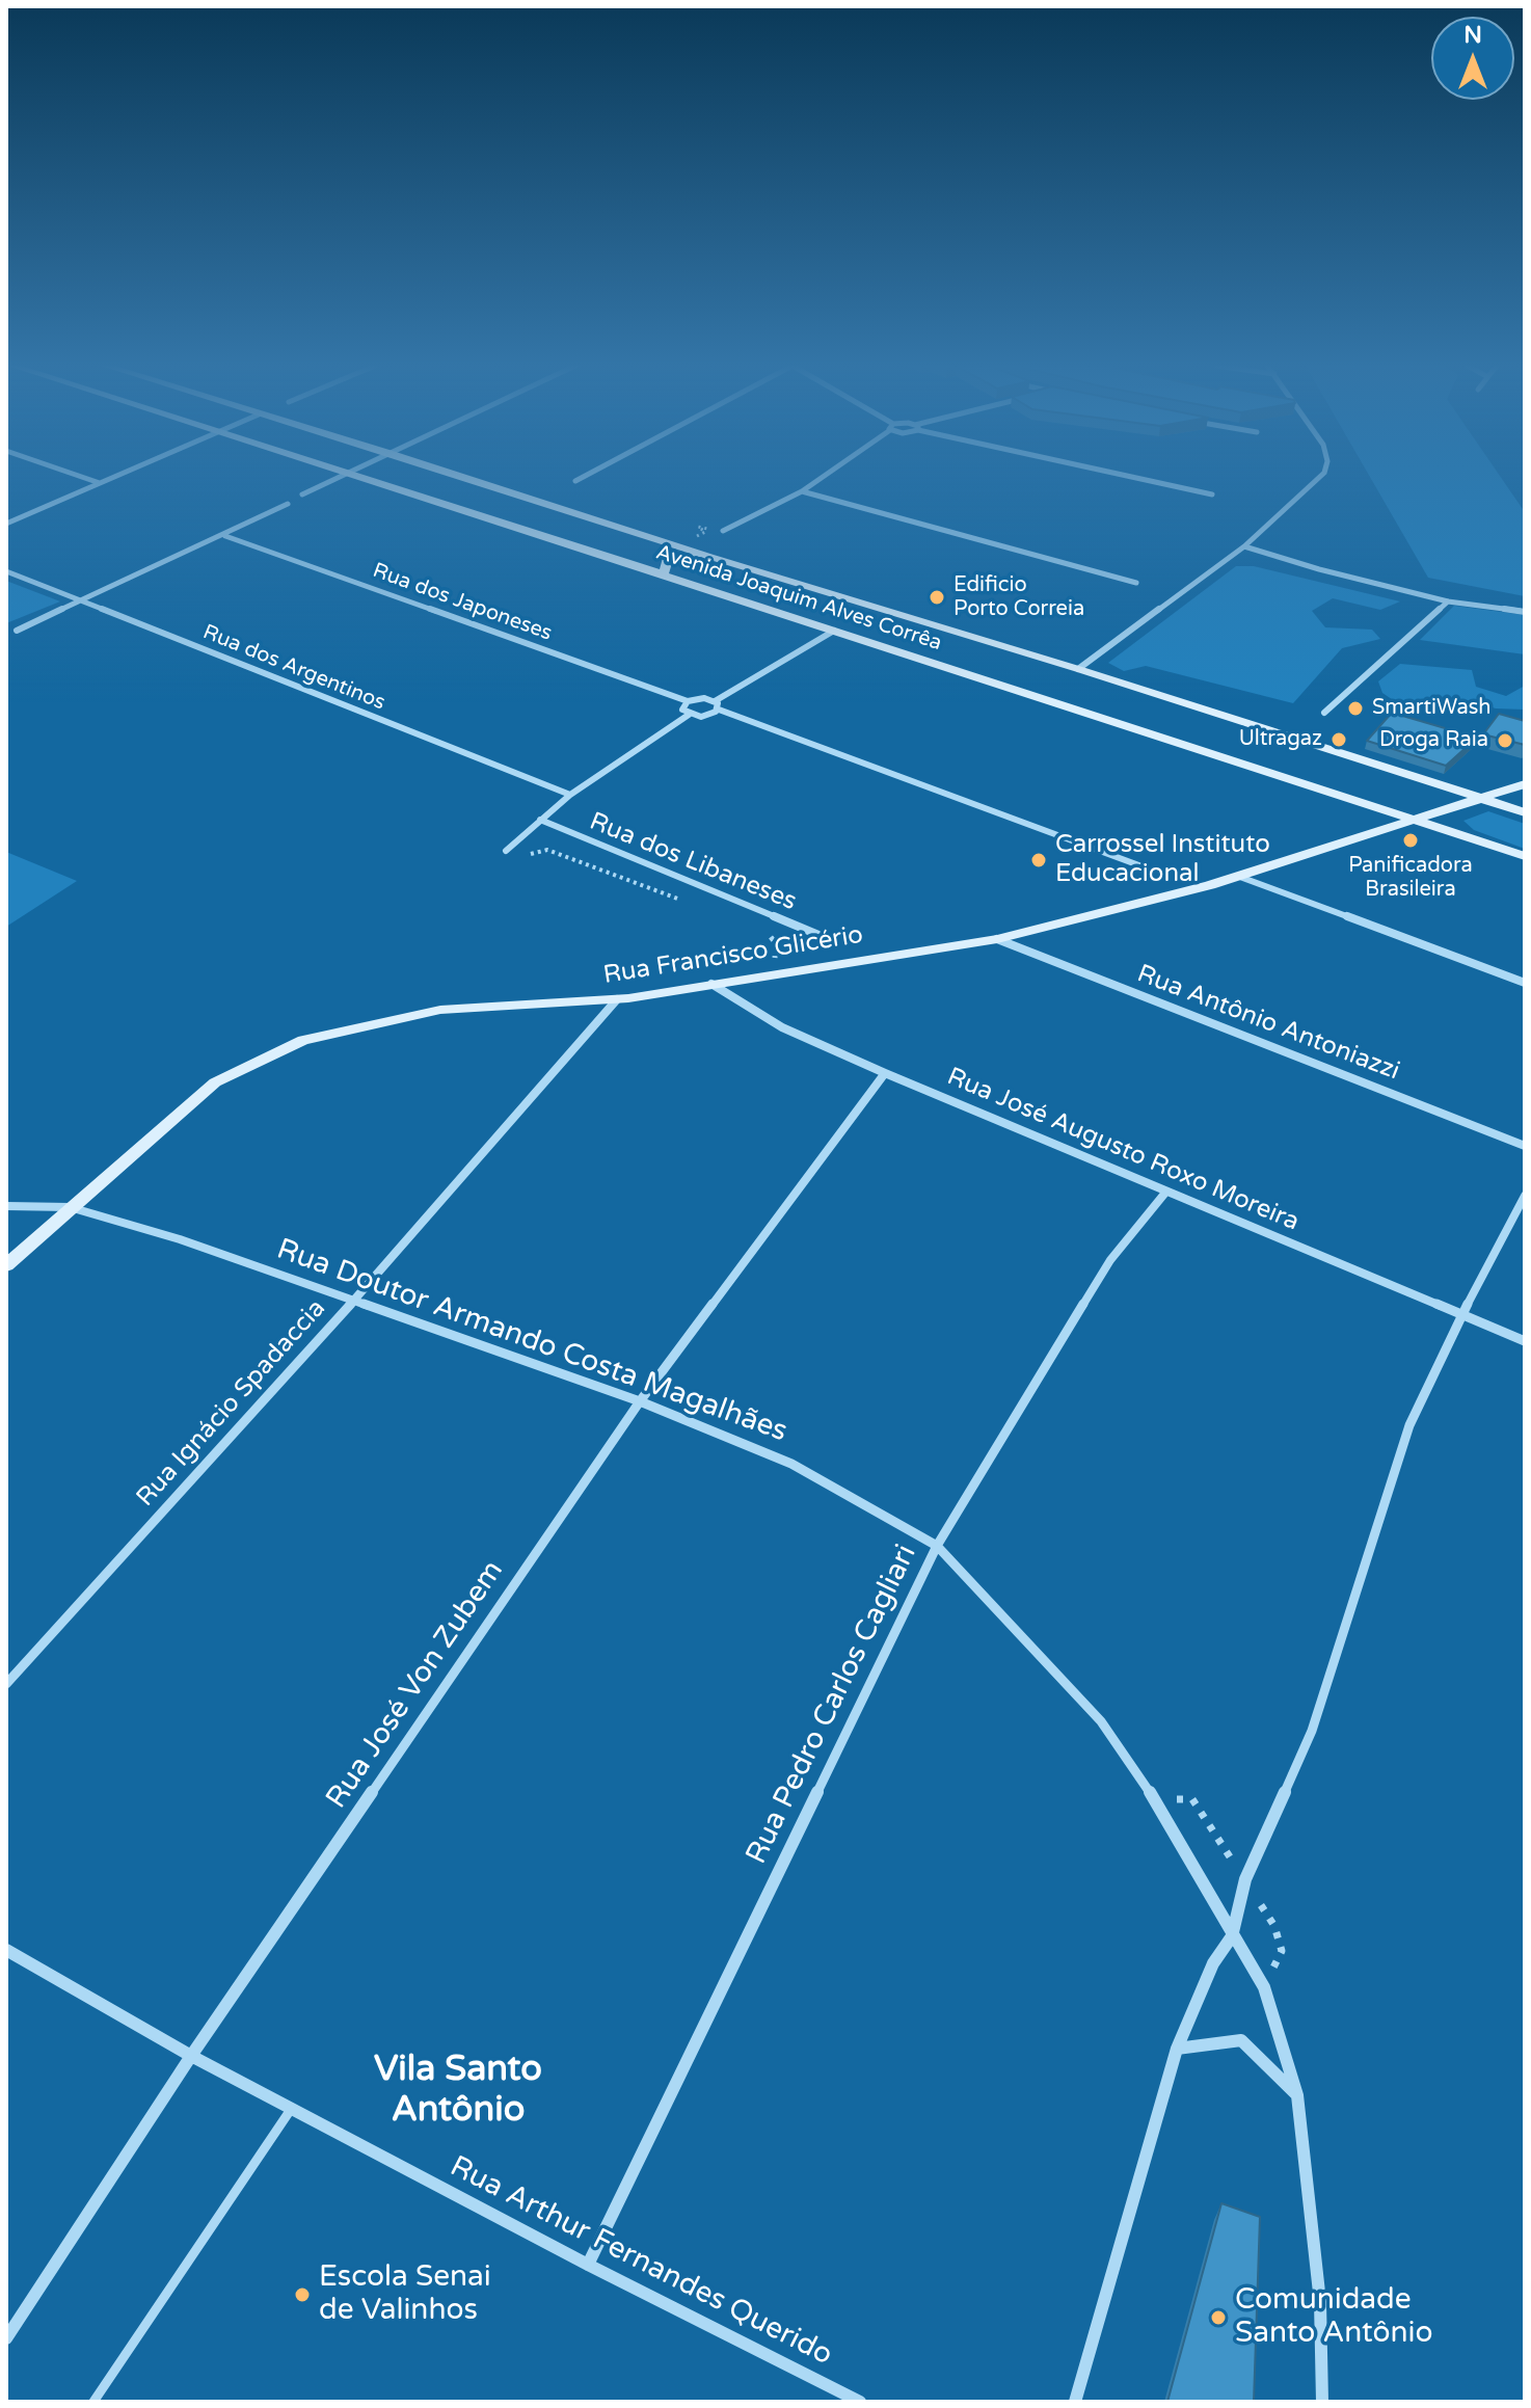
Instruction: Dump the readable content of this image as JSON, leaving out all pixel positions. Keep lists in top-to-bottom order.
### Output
{
  "streets": {
    "main road": ["Avenida Joaquim Alves Corrêa", "Rua Francisco Glicério"],
    "street": [
      "Rua dos Japoneses",
      "Rua dos Argentinos",
      "Rua dos Libaneses",
      "Rua Antônio Antoniazzi",
      "Rua José Augusto Roxo Moreira",
      "Rua Doutor Armando Costa Magalhães",
      "Rua Ignácio Spadaccia",
      "Rua José Von Zubem",
      "Rua Pedro Carlos Cagliari",
      "Rua Arthur Fernandes Querido"
    ]
  },
  "crossings": [
    ["Avenida Joaquim Alves Corrêa", "Rua Francisco Glicério"],
    ["Rua Francisco Glicério", "Rua Antônio Antoniazzi"],
    ["Rua Francisco Glicério", "Rua José Augusto Roxo Moreira"],
    ["Rua Francisco Glicério", "Rua Doutor Armando Costa Magalhães"],
    ["Rua Francisco Glicério", "Rua Ignácio Spadaccia"],
    ["Rua José Augusto Roxo Moreira", "Rua José Von Zubem"],
    ["Rua José Augusto Roxo Moreira", "Rua Pedro Carlos Cagliari"],
    ["Rua Doutor Armando Costa Magalhães", "Rua Ignácio Spadaccia"],
    ["Rua Doutor Armando Costa Magalhães", "Rua José Von Zubem"],
    ["Rua Doutor Armando Costa Magalhães", "Rua Pedro Carlos Cagliari"],
    ["Rua José Von Zubem", "Rua Arthur Fernandes Querido"],
    ["Rua Pedro Carlos Cagliari", "Rua Arthur Fernandes Querido"]
  ],
  "districts": ["Vila Santo Antônio"],
  "places": [
    "Edificio Porto Correia",
    "SmartiWash",
    "Ultragaz",
    "Droga Raia",
    "Panificadora Brasileira",
    "Carrossel Instituto Educacional",
    "Escola Senai de Valinhos",
    "Comunidade Santo Antônio"
  ],
  "north": "top"
}
